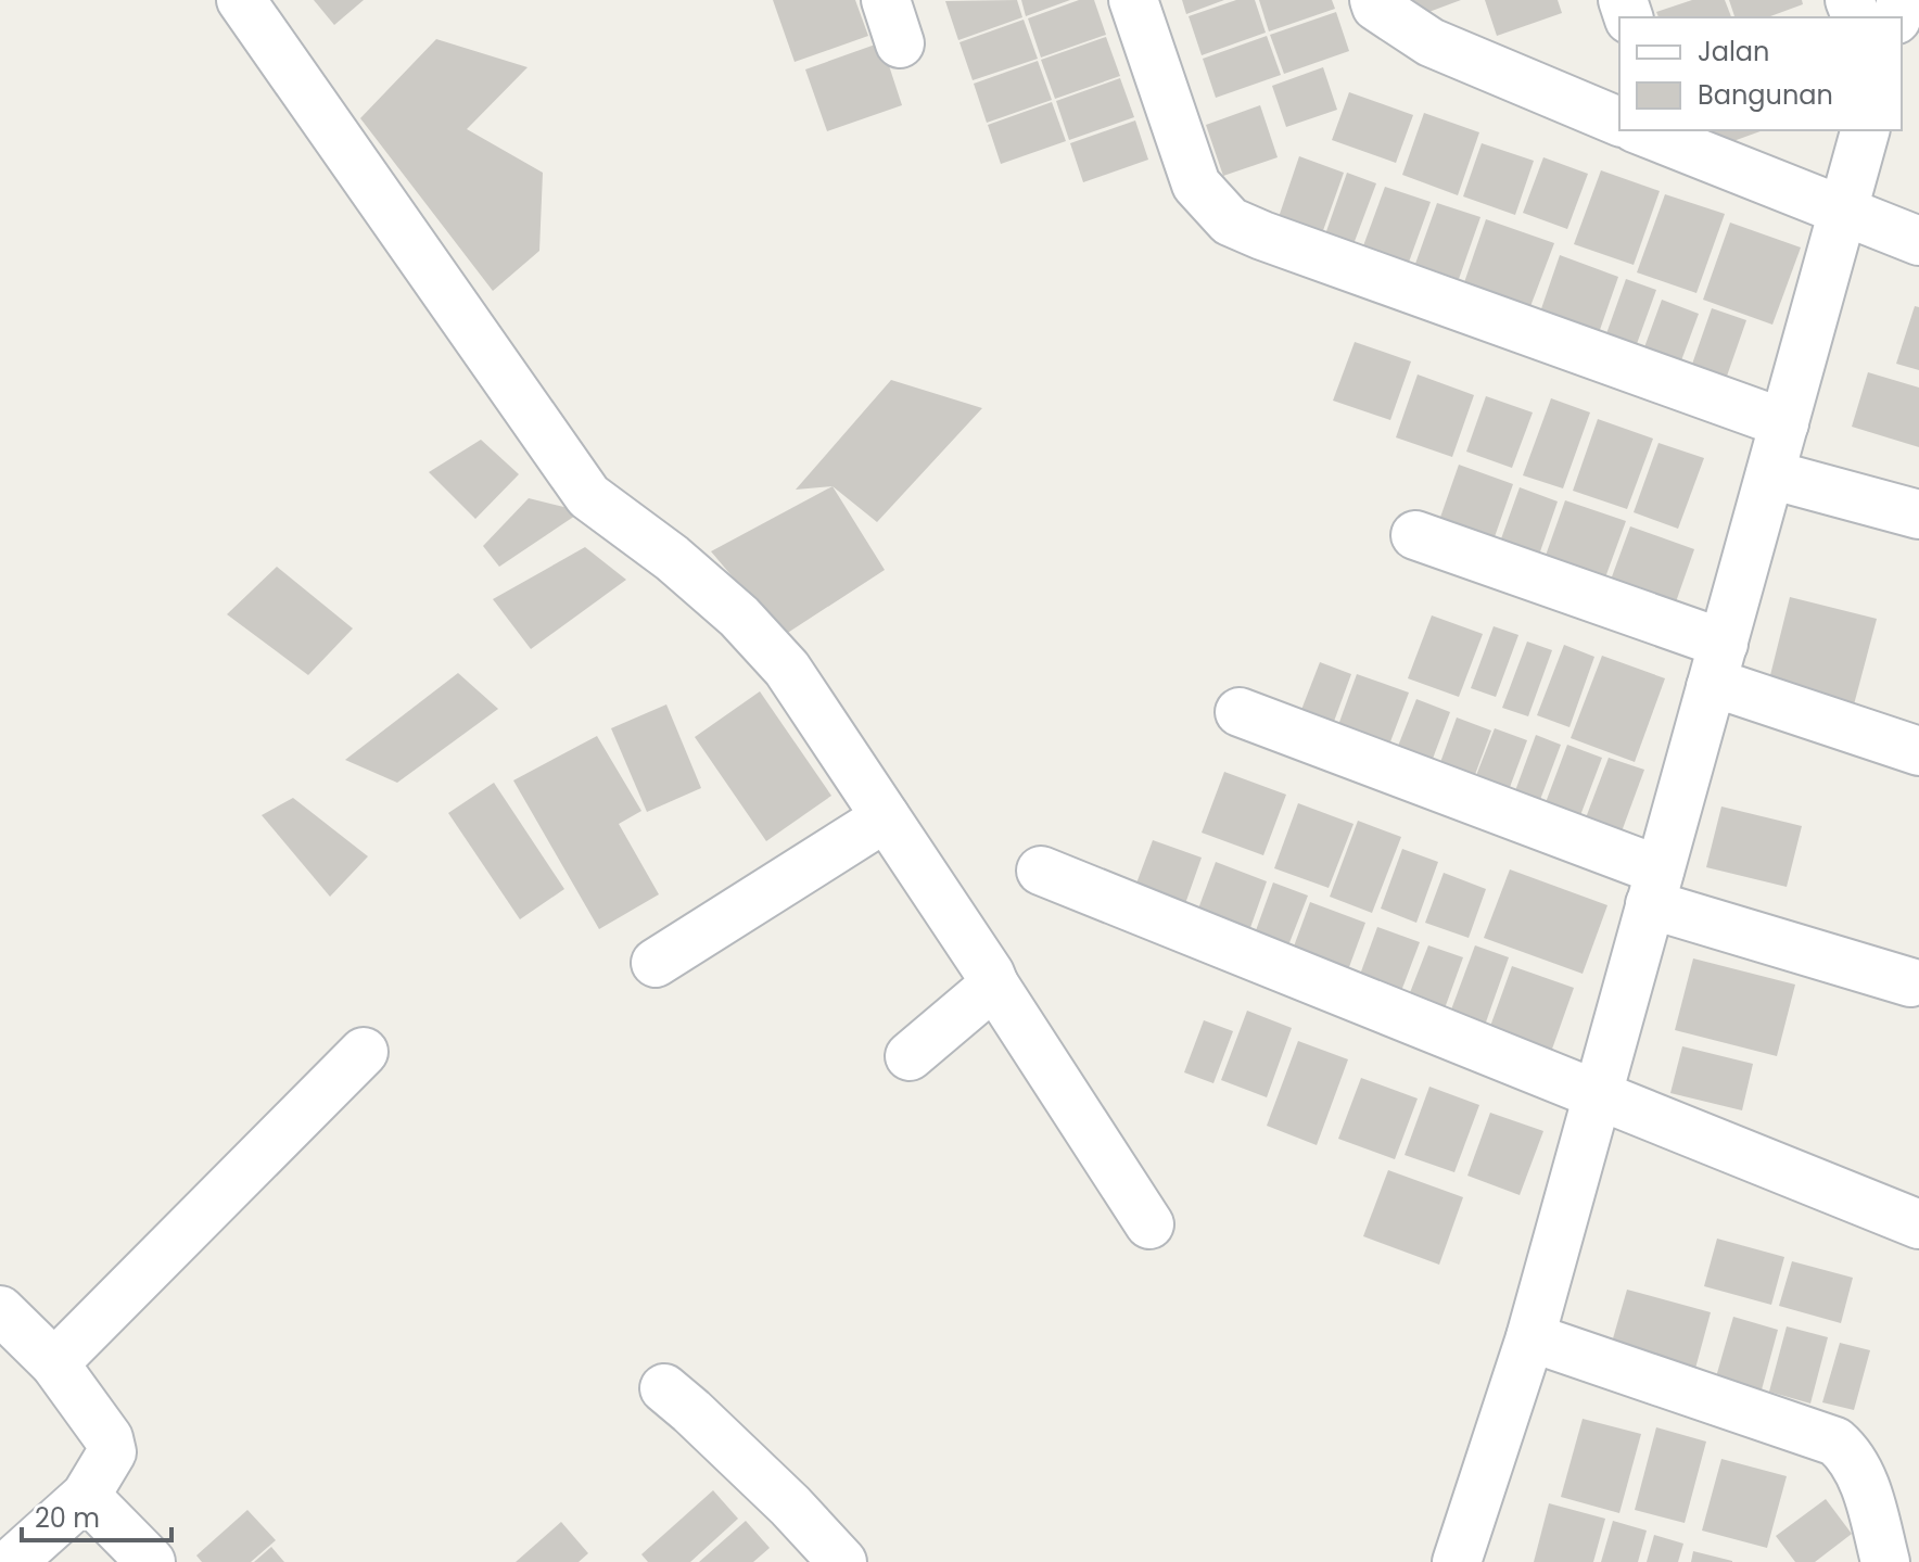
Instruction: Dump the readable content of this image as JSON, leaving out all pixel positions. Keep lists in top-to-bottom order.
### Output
{
  "legend": ["Jalan", "Bangunan"],
  "scale_bar": "20 m"
}
